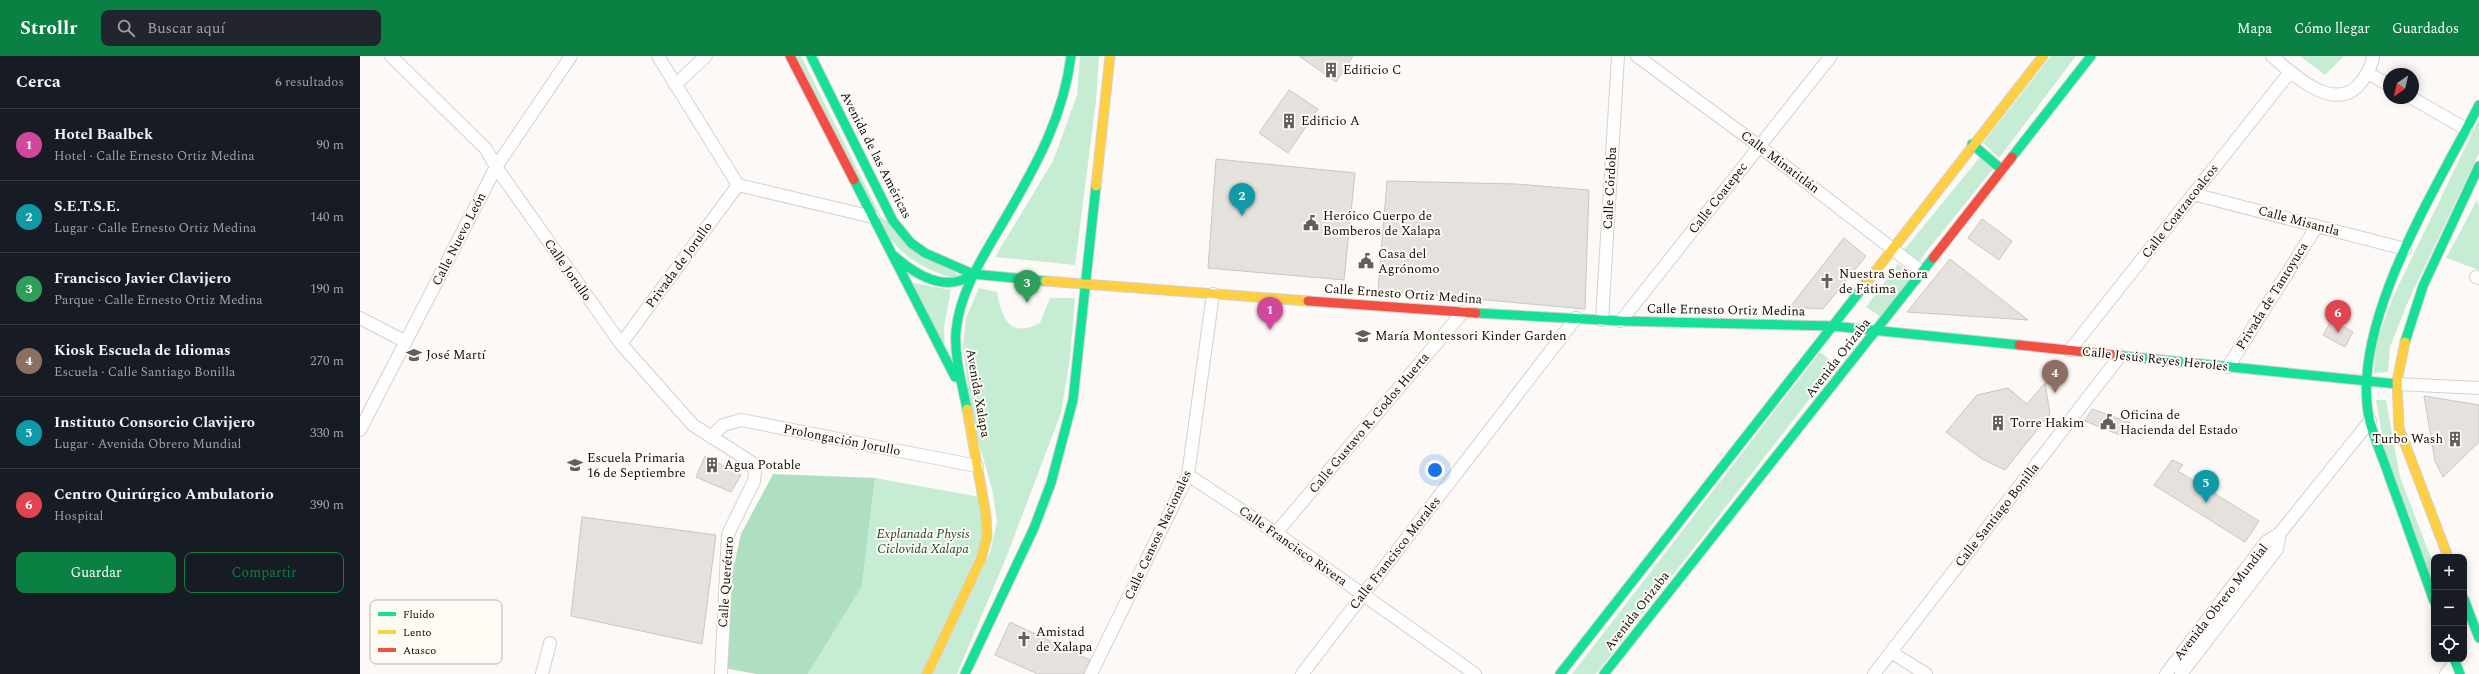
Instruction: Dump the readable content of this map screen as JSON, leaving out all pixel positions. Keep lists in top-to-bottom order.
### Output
{
  "streets": {
    "main road": [
      "Avenida de las Américas",
      "Calle Ernesto Ortiz Medina",
      "Avenida Orizaba",
      "Calle Jesús Reyes Heroles",
      "Avenida Xalapa"
    ],
    "street": [
      "Calle Minatitlán",
      "Calle Córdoba",
      "Calle Coatepec",
      "Calle Coatzacoalcos",
      "Calle Misantla",
      "Calle Nuevo León",
      "Privada de Jorullo",
      "Calle Jorullo",
      "Privada de Tantoyuca",
      "Calle Gustavo R. Godos Huerta",
      "Prolongación Jorullo",
      "Calle Santiago Bonilla",
      "Calle Censos Nacionales",
      "Calle Francisco Rivera",
      "Calle Francisco Morales",
      "Calle Querétaro",
      "Avenida Obrero Mundial"
    ]
  },
  "crossings": [
    ["Avenida de las Américas", "Calle Ernesto Ortiz Medina"],
    ["Avenida de las Américas", "Avenida Xalapa"],
    ["Calle Minatitlán", "Calle Coatepec"],
    ["Calle Minatitlán", "Avenida Orizaba"],
    ["Calle Córdoba", "Calle Ernesto Ortiz Medina"],
    ["Calle Coatepec", "Calle Ernesto Ortiz Medina"],
    ["Calle Coatzacoalcos", "Calle Misantla"],
    ["Calle Coatzacoalcos", "Calle Jesús Reyes Heroles"],
    ["Calle Misantla", "Privada de Tantoyuca"],
    ["Calle Nuevo León", "Calle Jorullo"],
    ["Privada de Jorullo", "Calle Jorullo"],
    ["Calle Jorullo", "Prolongación Jorullo"],
    ["Calle Jorullo", "Calle Querétaro"],
    ["Calle Ernesto Ortiz Medina", "Avenida Orizaba"],
    ["Calle Ernesto Ortiz Medina", "Calle Jesús Reyes Heroles"],
    ["Calle Ernesto Ortiz Medina", "Avenida Xalapa"],
    ["Calle Ernesto Ortiz Medina", "Calle Gustavo R. Godos Huerta"],
    ["Calle Ernesto Ortiz Medina", "Calle Censos Nacionales"],
    ["Calle Ernesto Ortiz Medina", "Calle Francisco Morales"],
    ["Privada de Tantoyuca", "Calle Jesús Reyes Heroles"],
    ["Avenida Orizaba", "Calle Jesús Reyes Heroles"],
    ["Calle Jesús Reyes Heroles", "Calle Santiago Bonilla"],
    ["Avenida Xalapa", "Prolongación Jorullo"],
    ["Calle Gustavo R. Godos Huerta", "Calle Francisco Rivera"],
    ["Calle Censos Nacionales", "Calle Francisco Rivera"],
    ["Calle Francisco Rivera", "Calle Francisco Morales"]
  ],
  "parks": ["Explanada Physis Ciclovida Xalapa"],
  "places": {
    "building": [
      "Edificio C",
      "Edificio A",
      "Torre Hakim",
      "Turbo Wash",
      "Agua Potable"
    ],
    "public building": ["Heróico Cuerpo de Bomberos de Xalapa", "Casa del Agrónomo", "Oficina de Hacienda del Estado"],
    "church": ["Nuestra Señora de Fátima", "Amistad de Xalapa"],
    "school or university": ["María Montessori Kinder Garden", "José Martí", "Escuela Primaria 16 de Septiembre"]
  },
  "legend": ["Fluido", "Lento", "Atasco"],
  "north": "bottom left",
  "page": {
    "header": "Strollr",
    "search": "Buscar aquí",
    "nav": ["Mapa", "Cómo llegar", "Guardados"],
    "heading": ["Cerca", "6 resultados"],
    "list": [
      {
        "mark": "1",
        "name": "Hotel Baalbek",
        "note": "Hotel · Calle Ernesto Ortiz Medina",
        "value": "90 m"
      },
      {
        "mark": "2",
        "name": "S.E.T.S.E.",
        "note": "Lugar · Calle Ernesto Ortiz Medina",
        "value": "140 m"
      },
      {
        "mark": "3",
        "name": "Francisco Javier Clavijero",
        "note": "Parque · Calle Ernesto Ortiz Medina",
        "value": "190 m"
      },
      {
        "mark": "4",
        "name": "Kiosk Escuela de Idiomas",
        "note": "Escuela · Calle Santiago Bonilla",
        "value": "270 m"
      },
      {
        "mark": "5",
        "name": "Instituto Consorcio Clavijero",
        "note": "Lugar · Avenida Obrero Mundial",
        "value": "330 m"
      },
      {
        "mark": "6",
        "name": "Centro Quirúrgico Ambulatorio",
        "note": "Hospital",
        "value": "390 m"
      }
    ],
    "pins": [
      "2",
      "3",
      "1",
      "6",
      "4",
      "5"
    ],
    "buttons": ["Guardar", "Compartir"],
    "map_buttons": ["+", "−"]
  }
}
